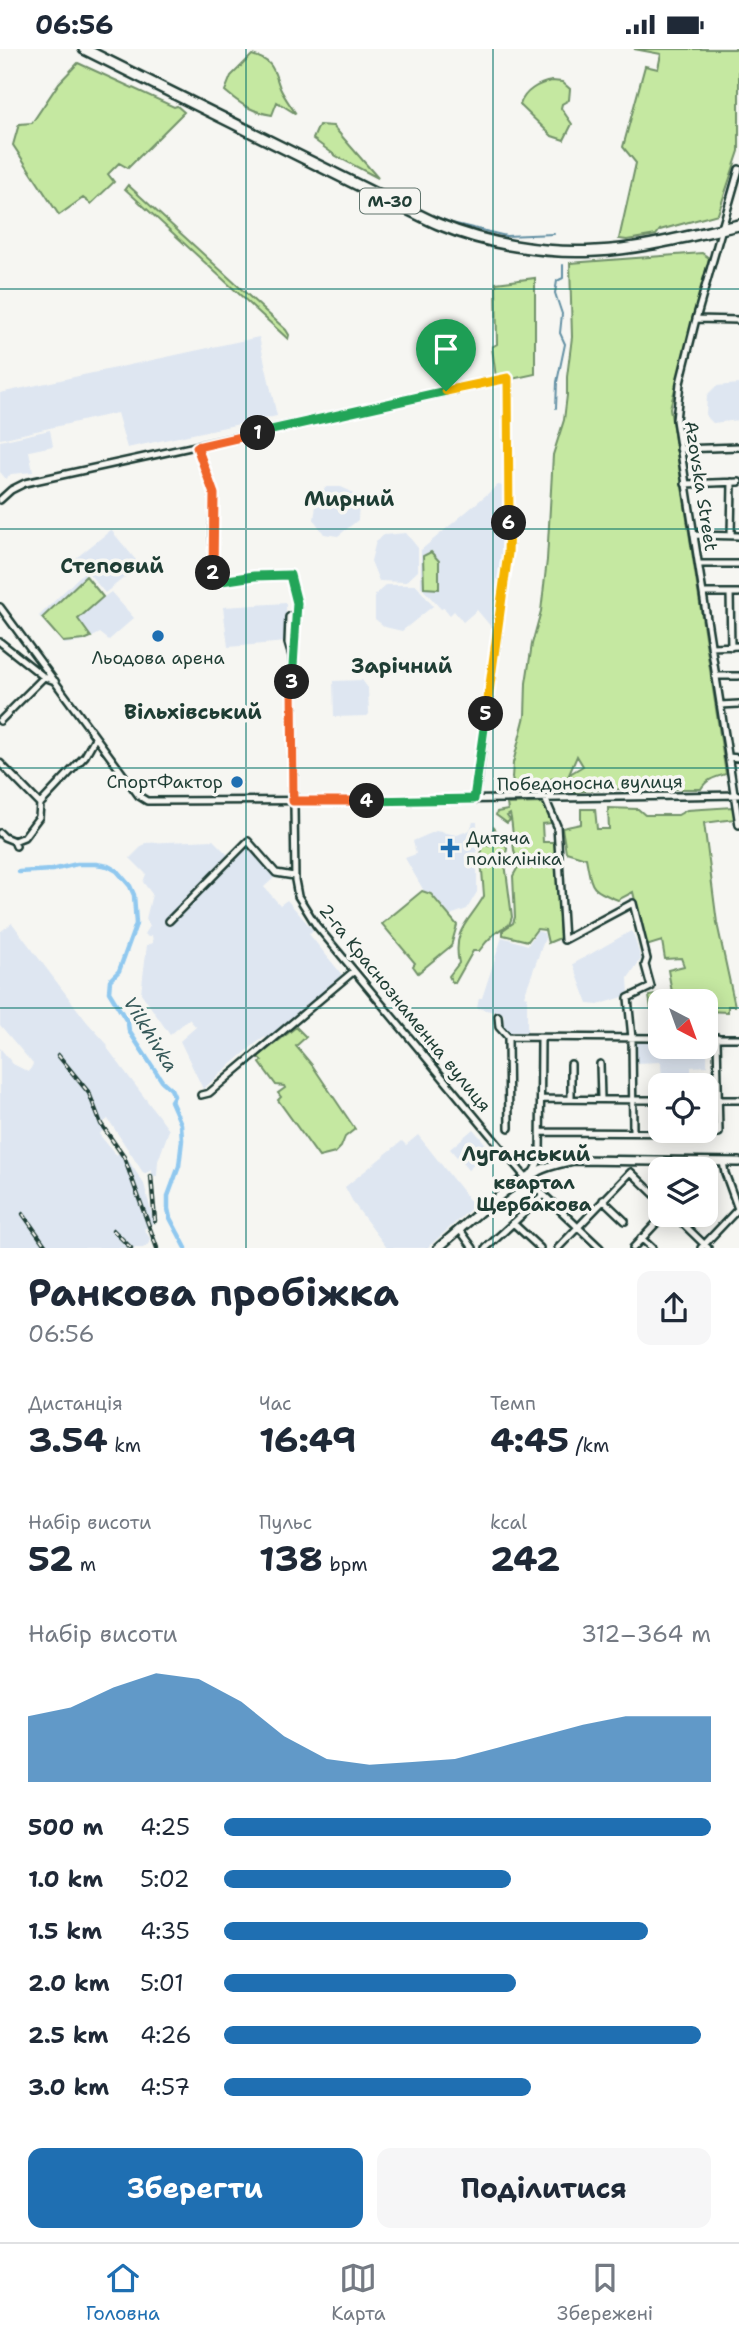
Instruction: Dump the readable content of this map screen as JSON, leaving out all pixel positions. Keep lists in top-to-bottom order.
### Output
{
  "streets": {
    "highway": ["М-30"],
    "street": ["Azovska Street", "Победоносна вулиця", "2-га Краснознаменна вулиця"]
  },
  "crossings": [
    ["М-30", "Azovska Street"],
    ["Azovska Street", "Победоносна вулиця"],
    ["Победоносна вулиця", "2-га Краснознаменна вулиця"]
  ],
  "districts": [
    "Мирний",
    "Степовий",
    "Зарічний",
    "Вільхівський",
    "Луганський",
    "квартал Щербакова"
  ],
  "water": ["Vilkhivka"],
  "places": {
    "other": ["Льодова арена", "СпортФактор"],
    "health": ["Дитяча поліклініка"]
  },
  "north": "bottom right",
  "page": {
    "status": "06:56",
    "pins": [
      "1",
      "6",
      "2",
      "3",
      "5",
      "4"
    ],
    "heading": ["Ранкова пробіжка", "06:56"],
    "stats": [
      ["Дистанція", "3.54 km"],
      ["Час", "16:49"],
      ["Темп", "4:45 /km"],
      ["Набір висоти", "52 m"],
      ["Пульс", "138 bpm"],
      ["kcal", "242"]
    ],
    "chart": ["Набір висоти", "312–364 m"],
    "list": [
      {
        "name": "500 m",
        "note": "4:25"
      },
      {
        "name": "1.0 km",
        "note": "5:02"
      },
      {
        "name": "1.5 km",
        "note": "4:35"
      },
      {
        "name": "2.0 km",
        "note": "5:01"
      },
      {
        "name": "2.5 km",
        "note": "4:26"
      },
      {
        "name": "3.0 km",
        "note": "4:57"
      }
    ],
    "buttons": ["Зберегти", "Поділитися"],
    "tabs": ["Головна", "Карта", "Збережені"]
  }
}
